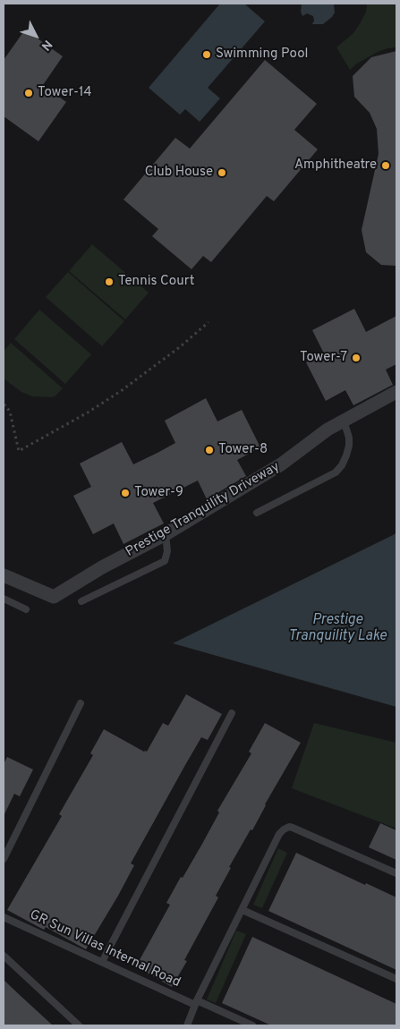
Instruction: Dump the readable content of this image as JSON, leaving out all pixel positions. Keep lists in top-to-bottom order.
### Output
{
  "streets": {
    "street": ["Prestige Tranquility Driveway"],
    "lane": ["GR Sun Villas Internal Road"]
  },
  "water": ["Prestige Tranquility Lake"],
  "places": [
    "Swimming Pool",
    "Tower-14",
    "Amphitheatre",
    "Club House",
    "Tennis Court",
    "Tower-7",
    "Tower-8",
    "Tower-9"
  ],
  "north": "bottom right"
}
